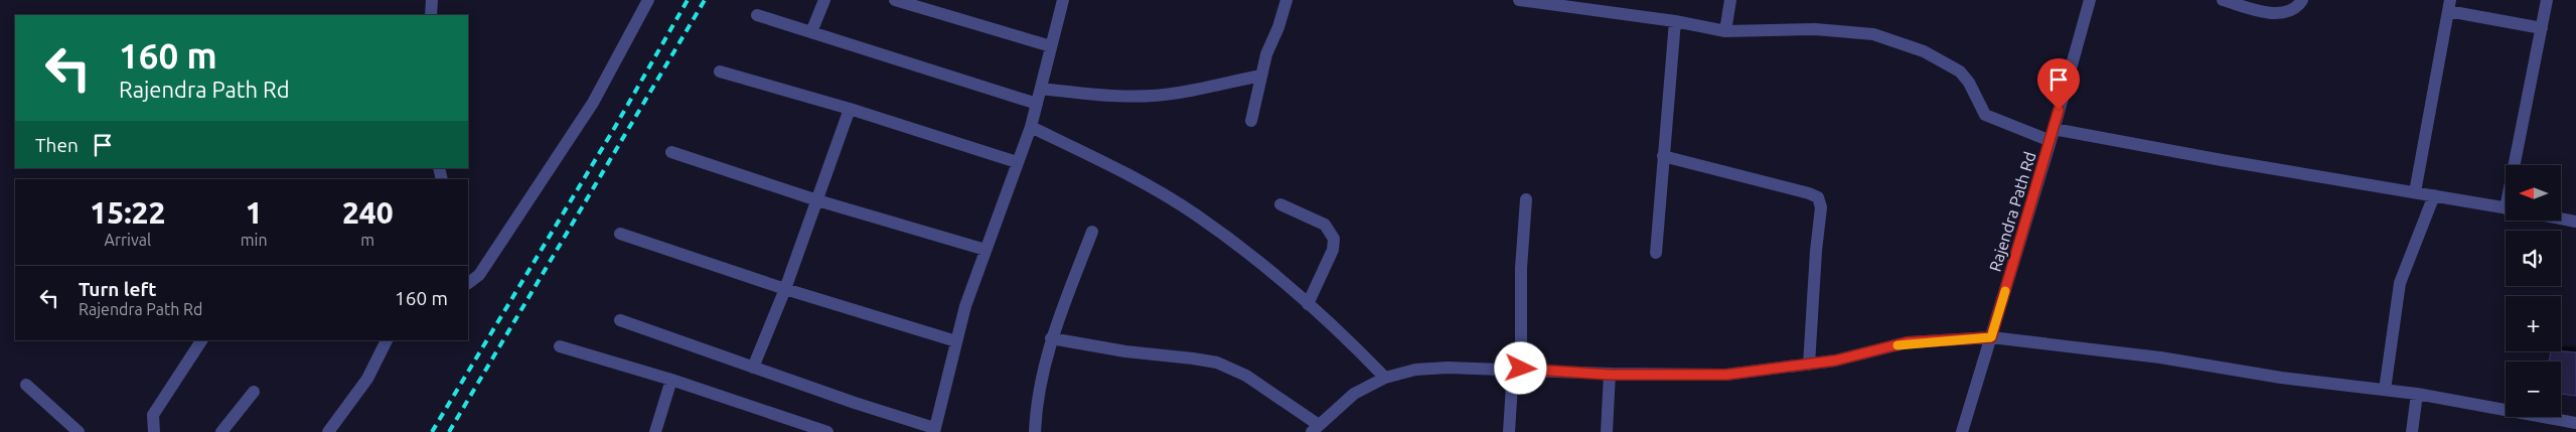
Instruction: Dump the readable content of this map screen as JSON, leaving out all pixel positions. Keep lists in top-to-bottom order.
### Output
{
  "streets": {
    "street": ["Rajendra Path Rd"]
  },
  "north": "left",
  "page": {
    "turn": ["160 m", "Rajendra Path Rd"],
    "then": "Then",
    "map_buttons": ["+", "−"],
    "eta": [
      "15:22",
      "Arrival",
      "1",
      "min",
      "240",
      "m"
    ],
    "list": [
      {
        "name": "Turn left",
        "note": "Rajendra Path Rd",
        "value": "160 m"
      }
    ]
  }
}
